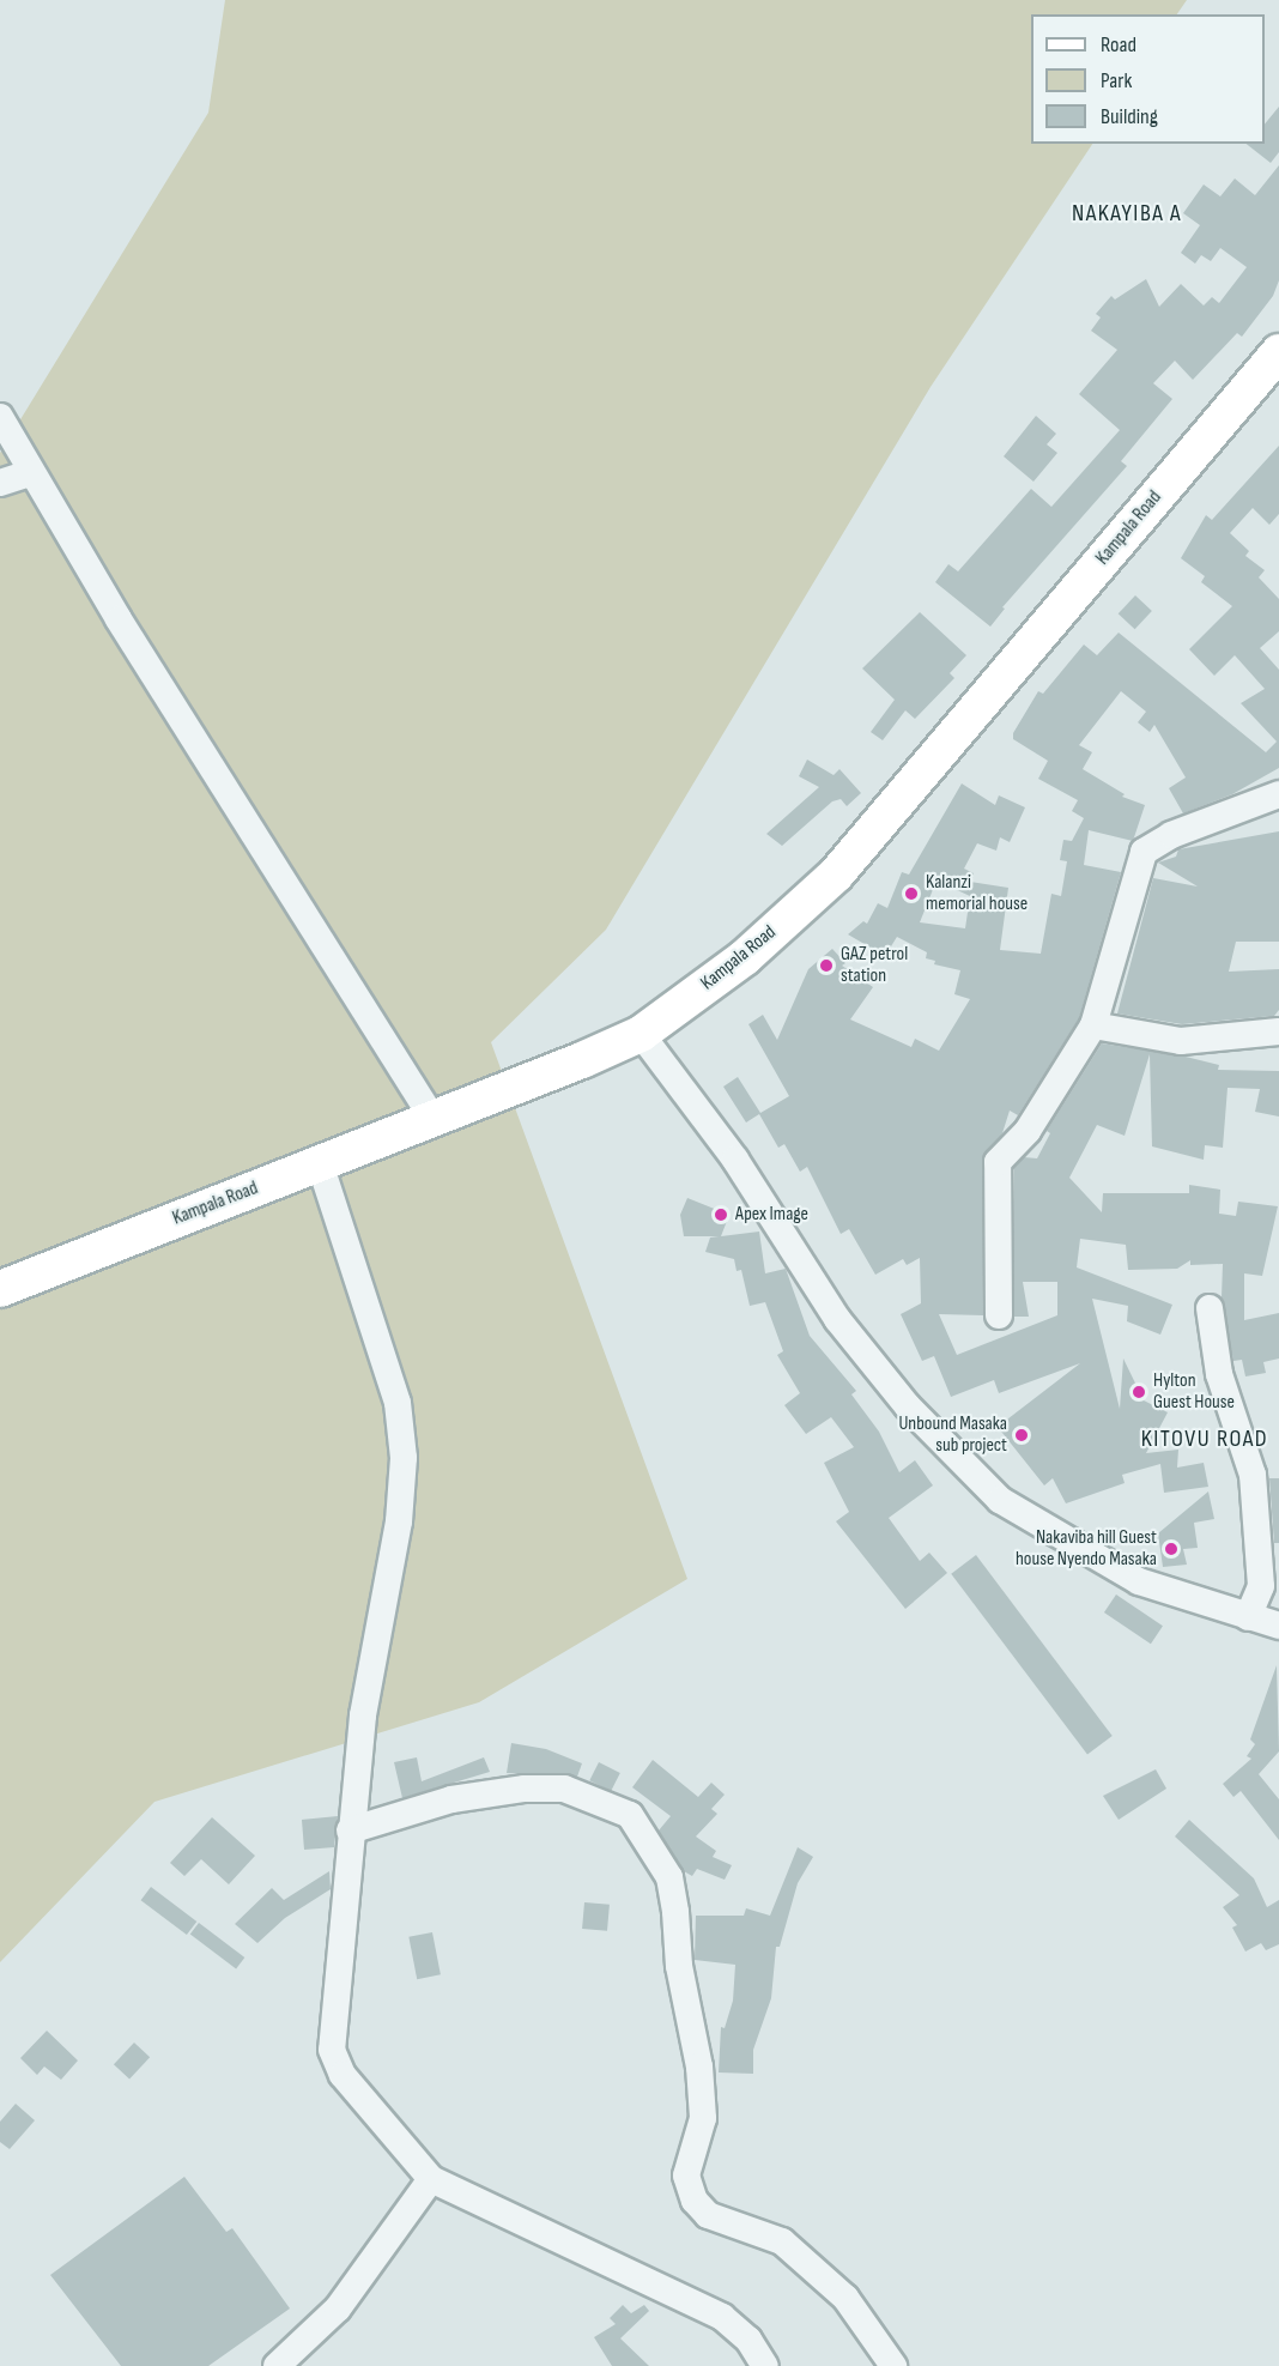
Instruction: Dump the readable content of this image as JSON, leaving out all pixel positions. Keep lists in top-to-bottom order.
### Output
{
  "streets": {
    "main road": ["Kampala Road"]
  },
  "districts": ["NAKAYIBA A", "KITOVU ROAD"],
  "places": [
    "Kalanzi memorial house",
    "GAZ petrol station",
    "Apex Image",
    "Hylton Guest House",
    "Unbound Masaka sub project",
    "Nakaviba hill Guest house Nyendo Masaka"
  ],
  "legend": ["Road", "Park", "Building"]
}
